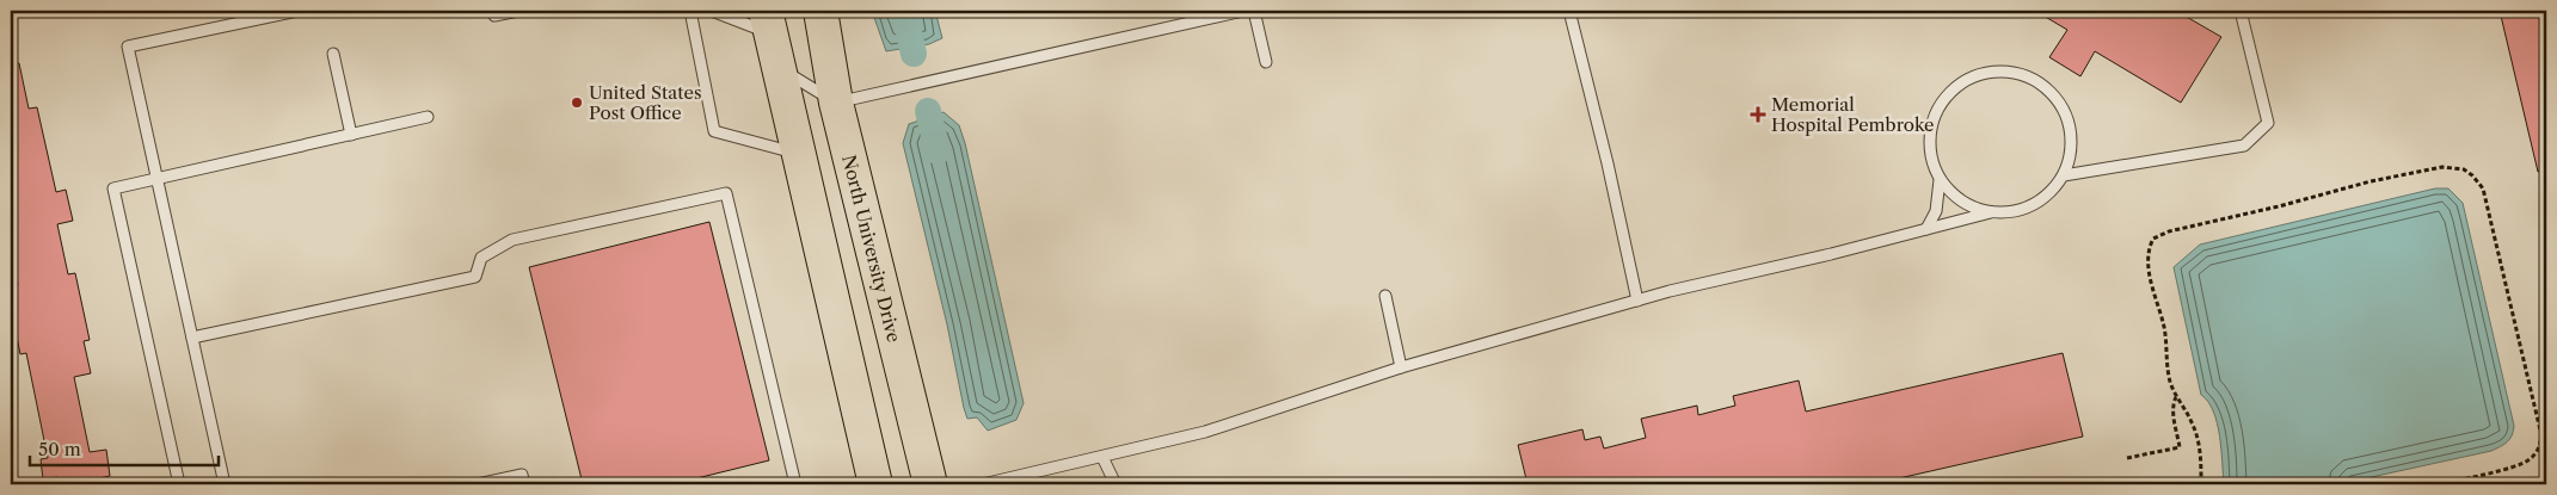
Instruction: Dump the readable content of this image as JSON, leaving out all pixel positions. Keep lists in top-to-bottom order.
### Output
{
  "streets": {
    "main road": ["North University Drive"]
  },
  "places": {
    "other": ["United States Post Office"],
    "health": ["Memorial Hospital Pembroke"]
  },
  "scale_bar": "50 m"
}
